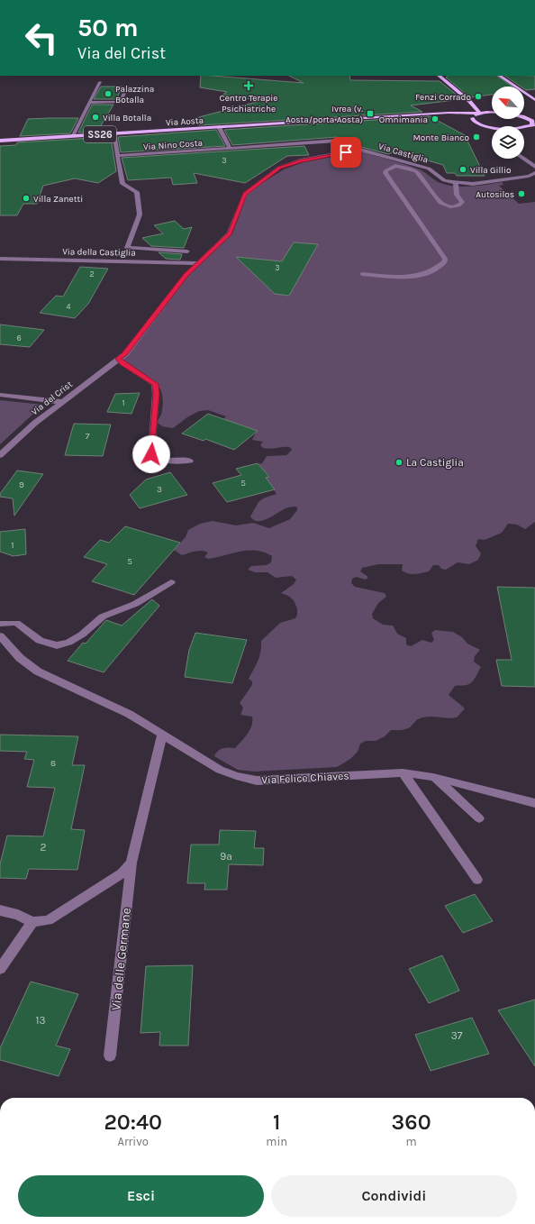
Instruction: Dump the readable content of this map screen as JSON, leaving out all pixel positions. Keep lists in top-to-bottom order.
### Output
{
  "streets": {
    "main road": ["Via Aosta", "SS26"],
    "street": [
      "Via Nino Costa",
      "Via Castiglia",
      "Via della Castiglia",
      "Via del Crist",
      "Via Felice Chiaves",
      "Via delle Germane"
    ]
  },
  "crossings": [
    ["Via Aosta", "SS26"],
    ["Via Castiglia", "Via della Castiglia"],
    ["Via Castiglia", "Via del Crist"],
    ["Via della Castiglia", "Via del Crist"],
    ["Via Felice Chiaves", "Via delle Germane"]
  ],
  "places": {
    "health": ["Centro Terapie Psichiatriche"],
    "other": [
      "Palazzina Botalla",
      "Fenzi Corrado",
      "Villa Botalla",
      "Omnimania",
      "Monte Bianco",
      "Villa Gillio",
      "Autosilos",
      "Villa Zanetti",
      "La Castiglia"
    ],
    "transit": ["Ivrea (v. Aosta/porta Aosta)"]
  },
  "house_numbers": [
    "3",
    "3",
    "2",
    "4",
    "6",
    "1",
    "7",
    "5",
    "9",
    "3",
    "1",
    "5",
    "8",
    "2",
    "9a",
    "13",
    "37"
  ],
  "north": "top left",
  "page": {
    "turn": ["50 m", "Via del Crist"],
    "eta": [
      "20:40",
      "Arrivo",
      "1",
      "min",
      "360",
      "m"
    ],
    "buttons": ["Esci", "Condividi"]
  }
}
